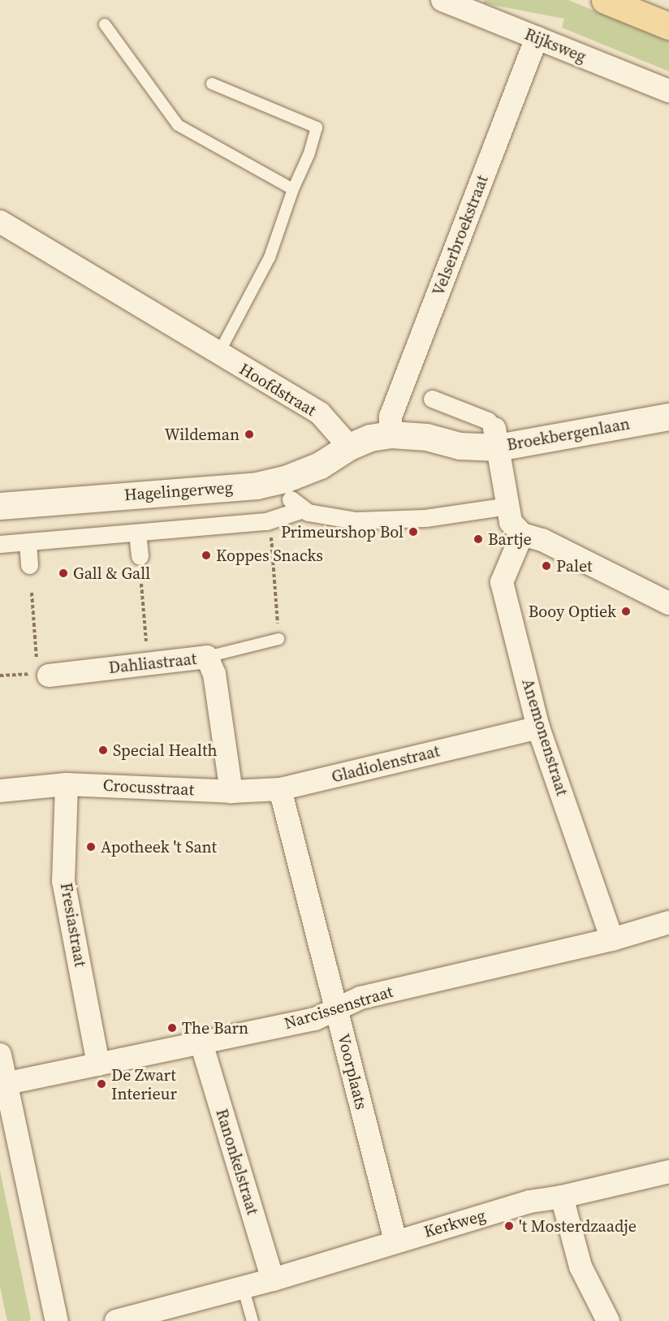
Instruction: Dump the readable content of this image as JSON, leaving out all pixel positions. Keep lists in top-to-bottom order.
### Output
{
  "streets": {
    "main road": ["Broekbergenlaan", "Hagelingerweg"],
    "street": [
      "Rijksweg",
      "Velserbroekstraat",
      "Hoofdstraat",
      "Dahliastraat",
      "Anemonenstraat",
      "Gladiolenstraat",
      "Crocusstraat",
      "Fresiastraat",
      "Narcissenstraat",
      "Voorplaats",
      "Ranonkelstraat",
      "Kerkweg"
    ]
  },
  "crossings": [
    ["Rijksweg", "Velserbroekstraat"],
    ["Hoofdstraat", "Hagelingerweg"],
    ["Dahliastraat", "Gladiolenstraat"],
    ["Dahliastraat", "Crocusstraat"],
    ["Anemonenstraat", "Gladiolenstraat"],
    ["Anemonenstraat", "Narcissenstraat"],
    ["Gladiolenstraat", "Crocusstraat"],
    ["Gladiolenstraat", "Voorplaats"],
    ["Crocusstraat", "Fresiastraat"],
    ["Fresiastraat", "Narcissenstraat"],
    ["Narcissenstraat", "Voorplaats"],
    ["Narcissenstraat", "Ranonkelstraat"],
    ["Voorplaats", "Kerkweg"],
    ["Ranonkelstraat", "Kerkweg"]
  ],
  "places": [
    "Wildeman",
    "Primeurshop Bol",
    "Bartje",
    "Koppes Snacks",
    "Palet",
    "Gall & Gall",
    "Booy Optiek",
    "Special Health",
    "Apotheek 't Sant",
    "The Barn",
    "De Zwart Interieur",
    "'t Mosterdzaadje"
  ]
}
